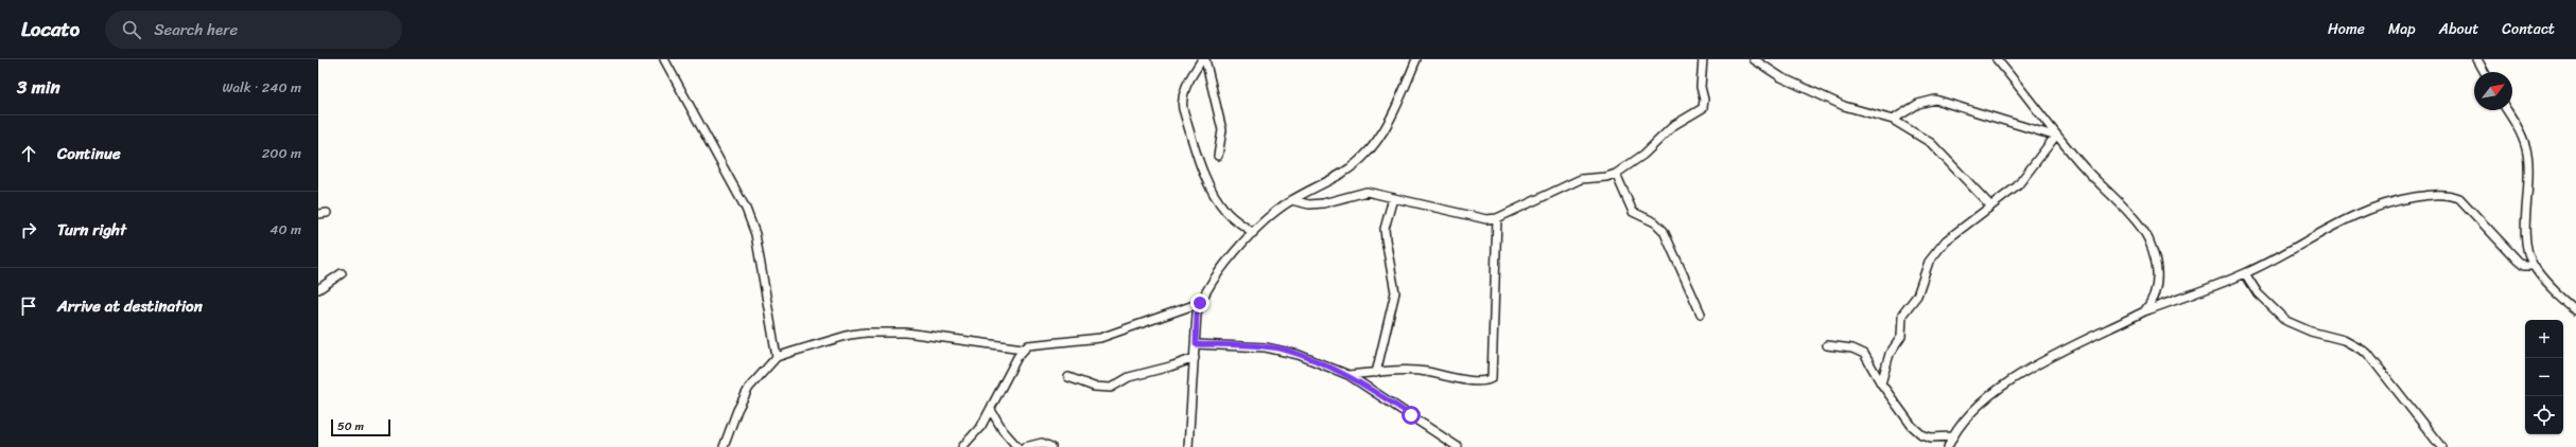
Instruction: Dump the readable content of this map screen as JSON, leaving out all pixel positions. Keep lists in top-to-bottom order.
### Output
{
  "scale_bar": "50 m",
  "north": "top right",
  "page": {
    "header": "Locato",
    "search": "Search here",
    "nav": [
      "Home",
      "Map",
      "About",
      "Contact"
    ],
    "heading": ["3 min", "Walk · 240 m"],
    "list": [
      ["Continue", "200 m"],
      ["Turn right", "40 m"],
      "Arrive at destination"
    ],
    "map_buttons": ["+", "−"],
    "scale": "50 m"
  }
}
